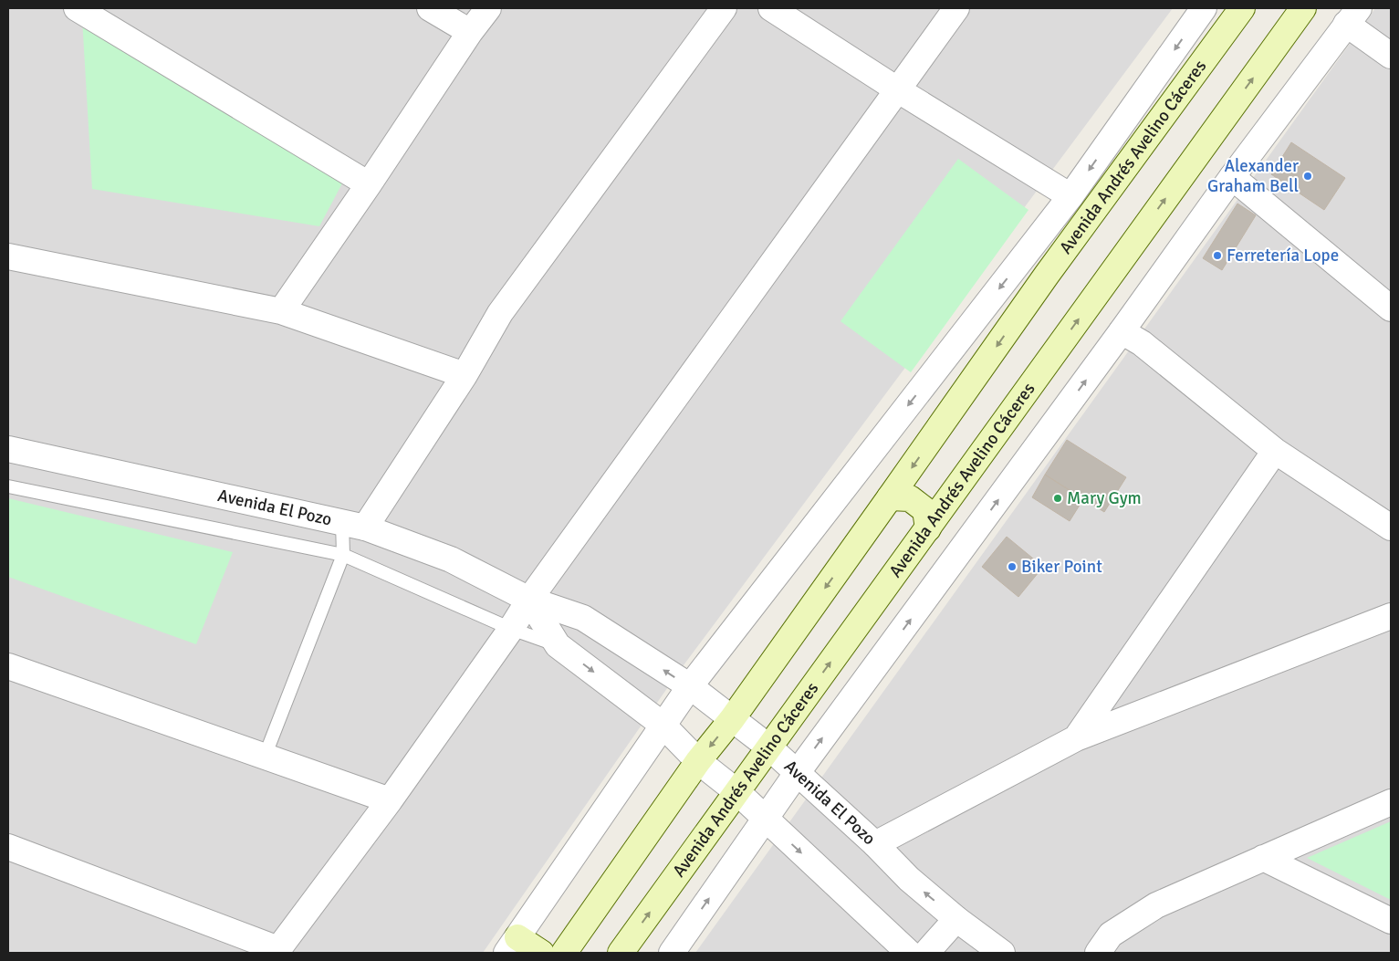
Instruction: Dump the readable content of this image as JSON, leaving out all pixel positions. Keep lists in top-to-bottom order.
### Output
{
  "streets": {
    "main road": ["Avenida Andrés Avelino Cáceres"],
    "street": ["Avenida El Pozo"]
  },
  "crossings": [
    ["Avenida Andrés Avelino Cáceres", "Avenida El Pozo"]
  ],
  "places": [
    "Alexander Graham Bell",
    "Ferretería Lope",
    "Mary Gym",
    "Biker Point"
  ]
}
